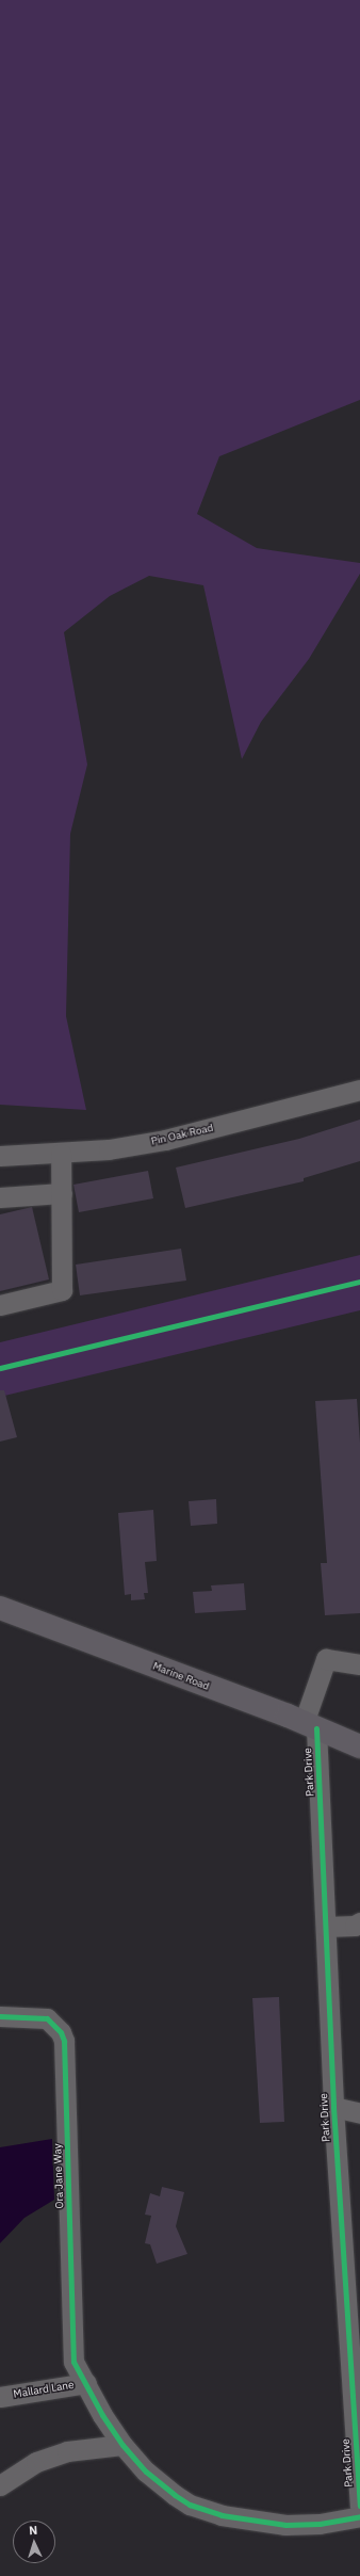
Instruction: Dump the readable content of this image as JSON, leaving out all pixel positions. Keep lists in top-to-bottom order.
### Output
{
  "streets": {
    "main road": ["Marine Road"],
    "street": [
      "Pin Oak Road",
      "Park Drive",
      "Ora Jane Way",
      "Mallard Lane"
    ]
  },
  "crossings": [
    ["Marine Road", "Park Drive"],
    ["Ora Jane Way", "Mallard Lane"]
  ],
  "north": "top"
}
